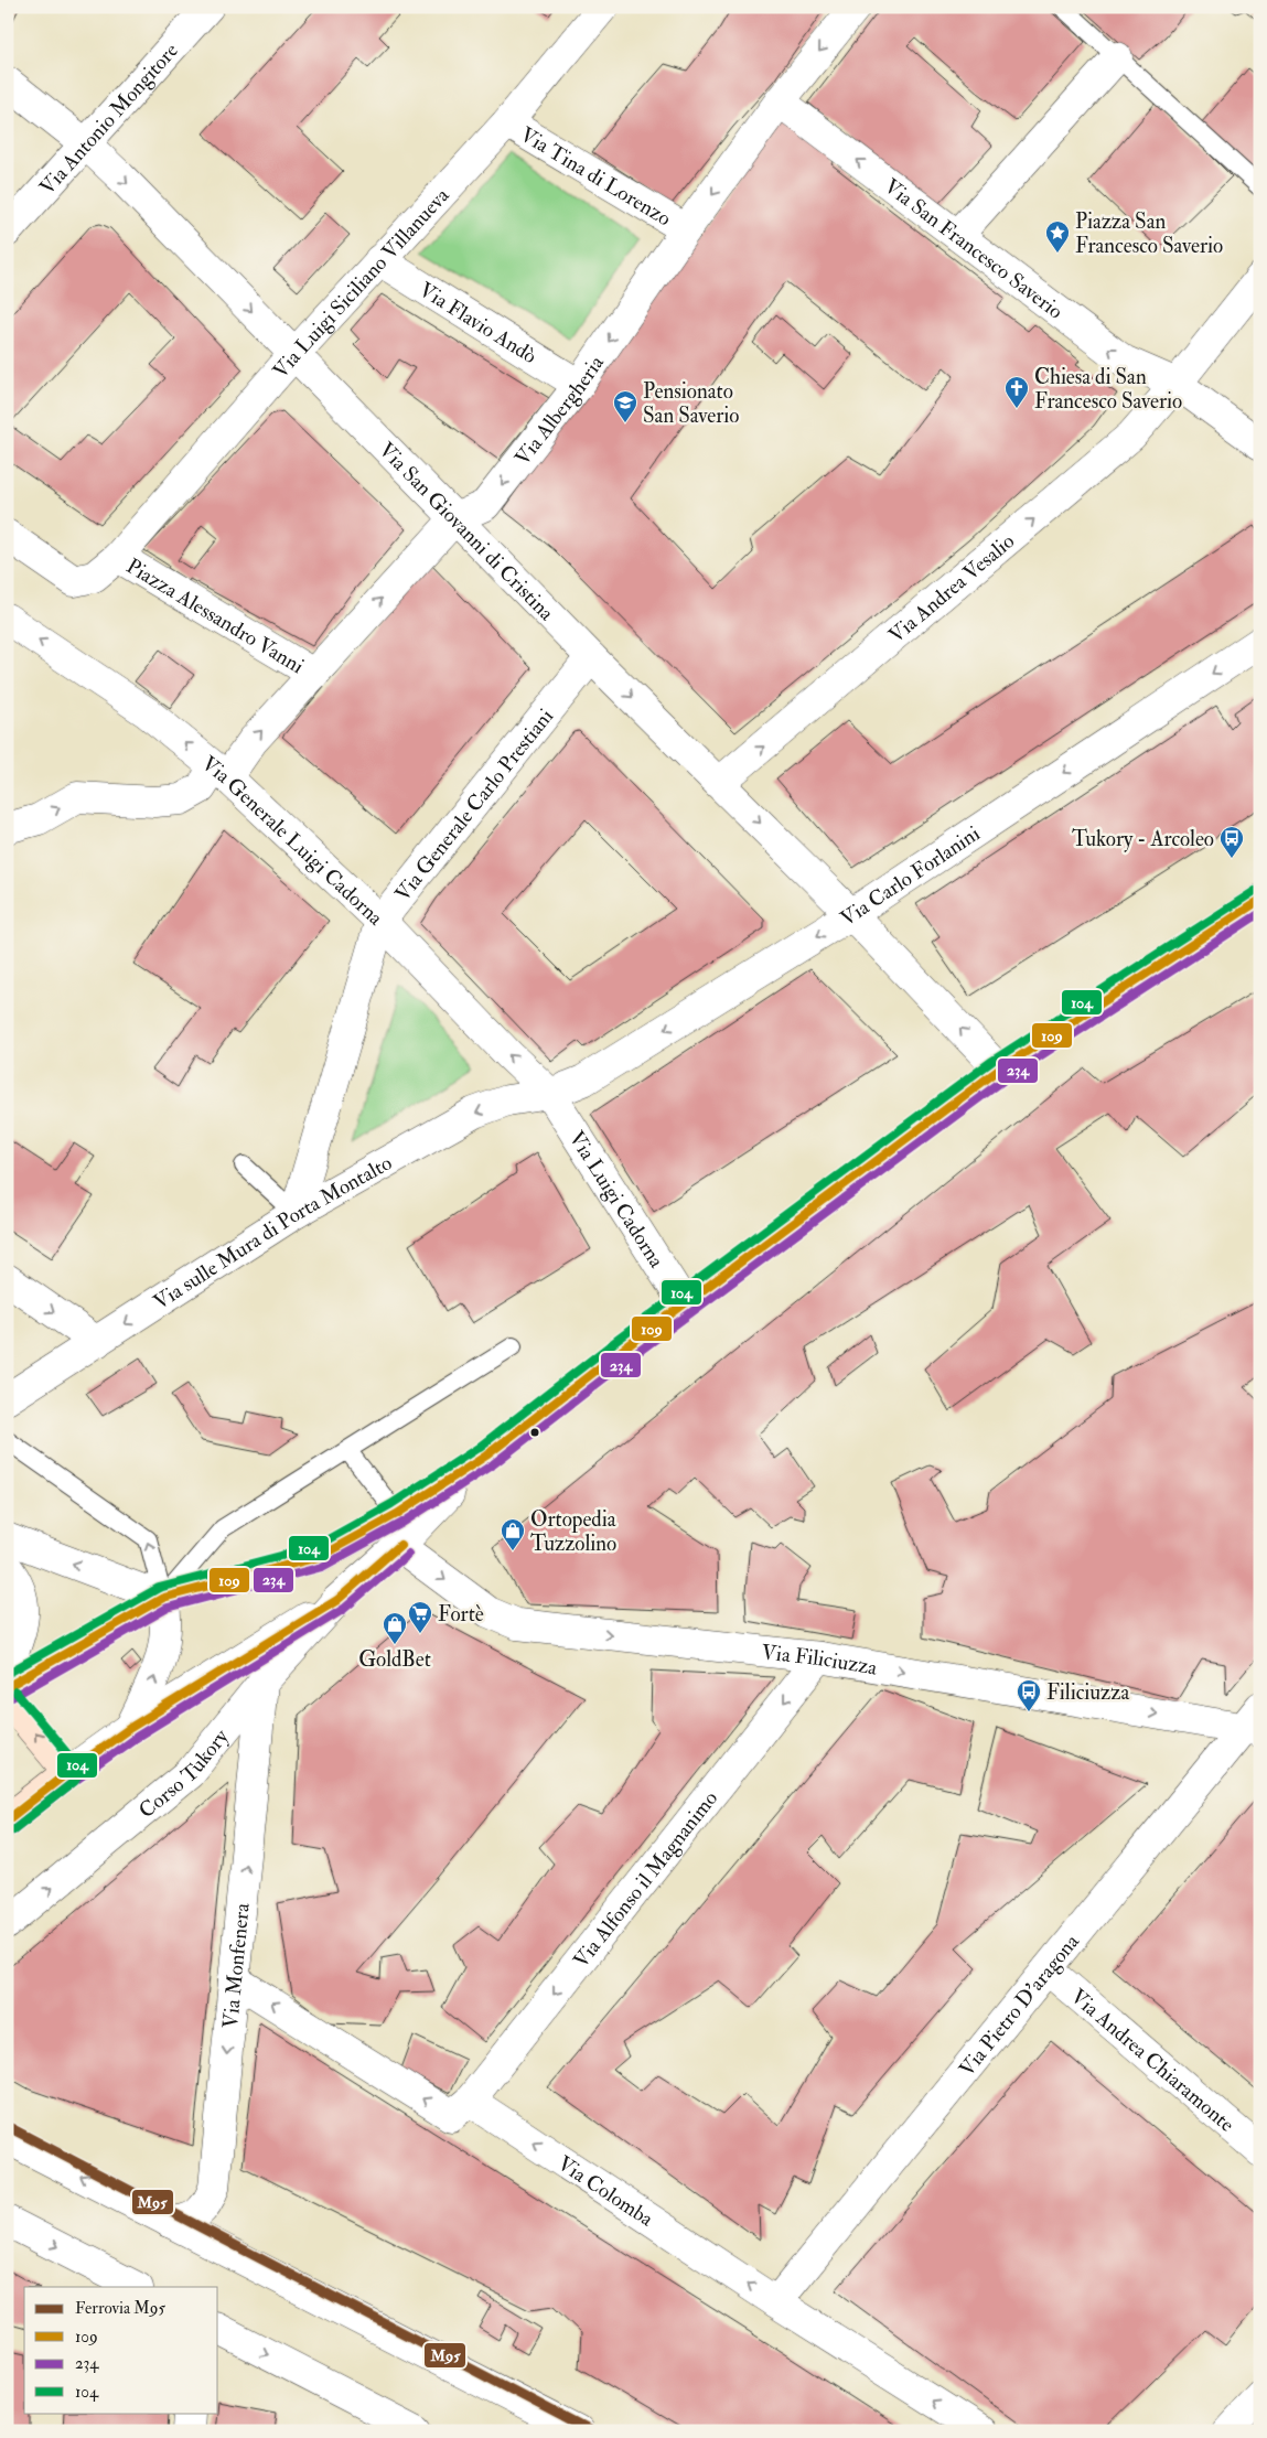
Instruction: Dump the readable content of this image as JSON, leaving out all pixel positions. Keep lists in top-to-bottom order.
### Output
{
  "streets": {
    "main road": ["Corso Tukory"],
    "street": [
      "Via Antonio Mongitore",
      "Via Tina di Lorenzo",
      "Via San Francesco Saverio",
      "Via Luigi Siciliano Villanueva",
      "Via Flavio Andò",
      "Via Albergheria",
      "Via San Giovanni di Cristina",
      "Via Andrea Vesalio",
      "Piazza Alessandro Vanni",
      "Via Generale Carlo Prestiani",
      "Via Generale Luigi Cadorna",
      "Via Carlo Forlanini",
      "Via Luigi Cadorna",
      "Via sulle Mura di Porta Montalto",
      "Via Filiciuzza",
      "Via Alfonso il Magnanimo",
      "Via Monfenera",
      "Via Pietro D'aragona",
      "Via Andrea Chiaramonte",
      "Via Colomba"
    ]
  },
  "crossings": [
    ["Via Antonio Mongitore", "Via San Giovanni di Cristina"],
    ["Via Tina di Lorenzo", "Via Luigi Siciliano Villanueva"],
    ["Via Tina di Lorenzo", "Via Albergheria"],
    ["Via San Francesco Saverio", "Via Albergheria"],
    ["Via San Francesco Saverio", "Via Andrea Vesalio"],
    ["Via Luigi Siciliano Villanueva", "Via Flavio Andò"],
    ["Via Luigi Siciliano Villanueva", "Via San Giovanni di Cristina"],
    ["Via Luigi Siciliano Villanueva", "Piazza Alessandro Vanni"],
    ["Via Flavio Andò", "Via Albergheria"],
    ["Via Albergheria", "Via San Giovanni di Cristina"],
    ["Via Albergheria", "Piazza Alessandro Vanni"],
    ["Via Albergheria", "Via Generale Luigi Cadorna"],
    ["Via San Giovanni di Cristina", "Via Andrea Vesalio"],
    ["Via San Giovanni di Cristina", "Via Generale Carlo Prestiani"],
    ["Via San Giovanni di Cristina", "Via Carlo Forlanini"],
    ["Via San Giovanni di Cristina", "Corso Tukory"],
    ["Via Generale Carlo Prestiani", "Via Generale Luigi Cadorna"],
    ["Via Generale Carlo Prestiani", "Via sulle Mura di Porta Montalto"],
    ["Via Generale Luigi Cadorna", "Via Carlo Forlanini"],
    ["Via Generale Luigi Cadorna", "Via Luigi Cadorna"],
    ["Via Generale Luigi Cadorna", "Via sulle Mura di Porta Montalto"],
    ["Via Carlo Forlanini", "Via Luigi Cadorna"],
    ["Via Carlo Forlanini", "Via sulle Mura di Porta Montalto"],
    ["Via Luigi Cadorna", "Via sulle Mura di Porta Montalto"],
    ["Via Luigi Cadorna", "Corso Tukory"],
    ["Via Filiciuzza", "Corso Tukory"],
    ["Via Filiciuzza", "Via Alfonso il Magnanimo"],
    ["Via Filiciuzza", "Via Pietro D'aragona"],
    ["Corso Tukory", "Via Monfenera"],
    ["Via Alfonso il Magnanimo", "Via Colomba"],
    ["Via Pietro D'aragona", "Via Andrea Chiaramonte"],
    ["Via Pietro D'aragona", "Via Colomba"]
  ],
  "one_way": [
    "Via San Francesco Saverio",
    "Via Andrea Vesalio",
    "Via Generale Luigi Cadorna",
    "Via Carlo Forlanini",
    "Via sulle Mura di Porta Montalto",
    "Via Filiciuzza",
    "Via Alfonso il Magnanimo"
  ],
  "places": {
    "place": ["Piazza San Francesco Saverio"],
    "church": ["Chiesa di San Francesco Saverio"],
    "school or university": ["Pensionato San Saverio"],
    "bus stop": ["Tukory - Arcoleo", "Filiciuzza"],
    "shop": ["Ortopedia Tuzzolino", "GoldBet"],
    "supermarket": ["Fortè"]
  },
  "lines": [
    "transit line 104",
    "transit line 109",
    "transit line 234",
    "rail line M95"
  ],
  "legend": [
    "Ferrovia M95",
    "109",
    "234",
    "104"
  ]
}
